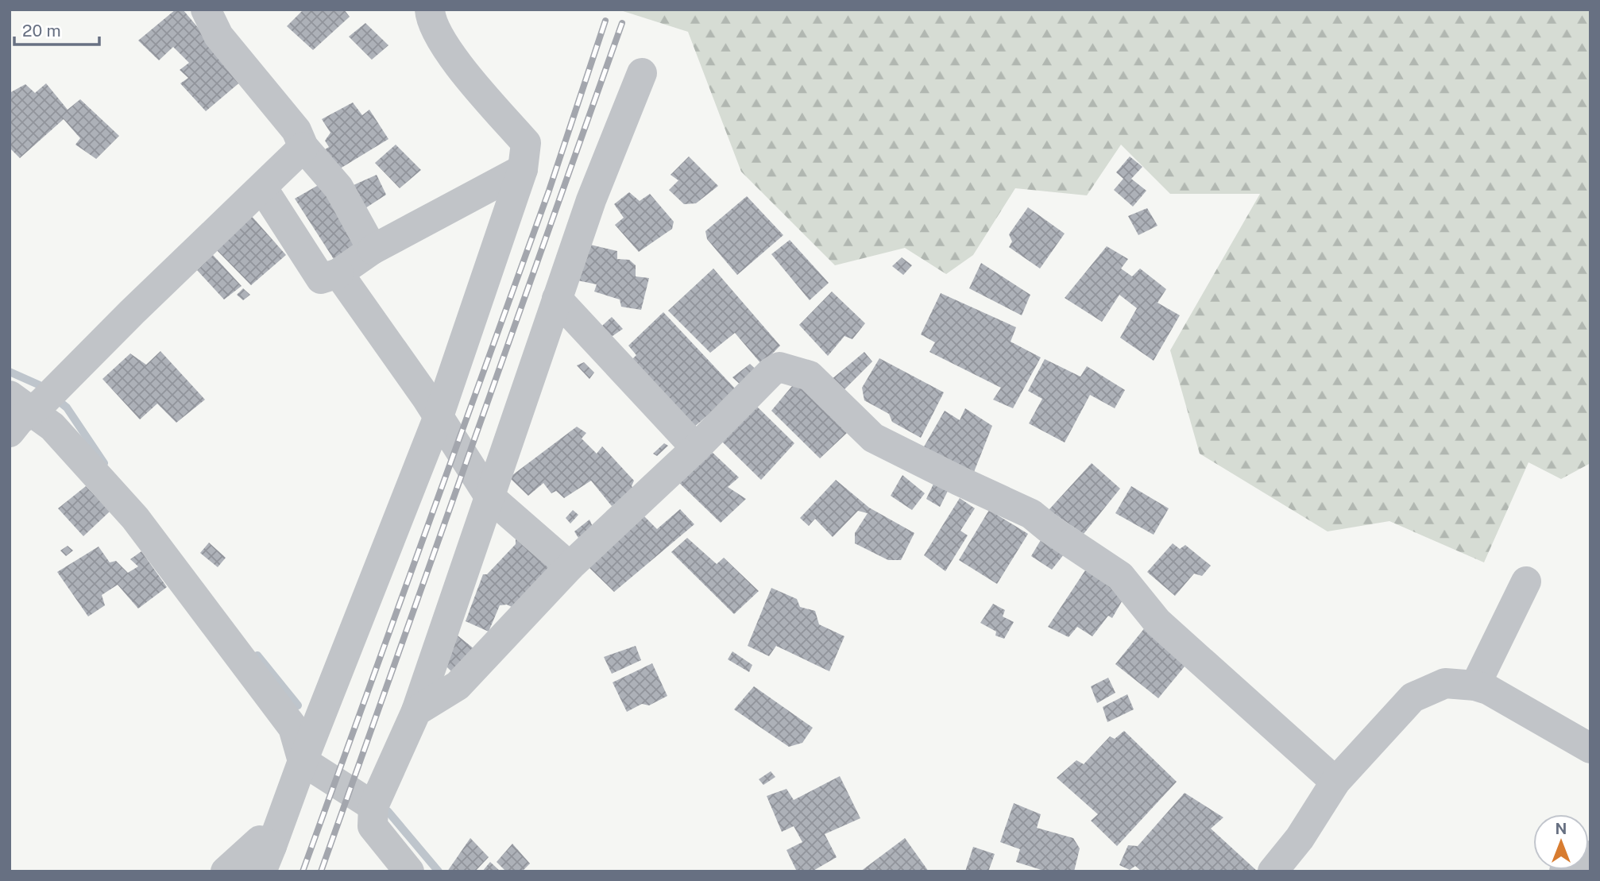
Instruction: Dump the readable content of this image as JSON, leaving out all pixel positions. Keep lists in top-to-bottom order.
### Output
{
  "scale_bar": "20 m",
  "north": "top"
}
